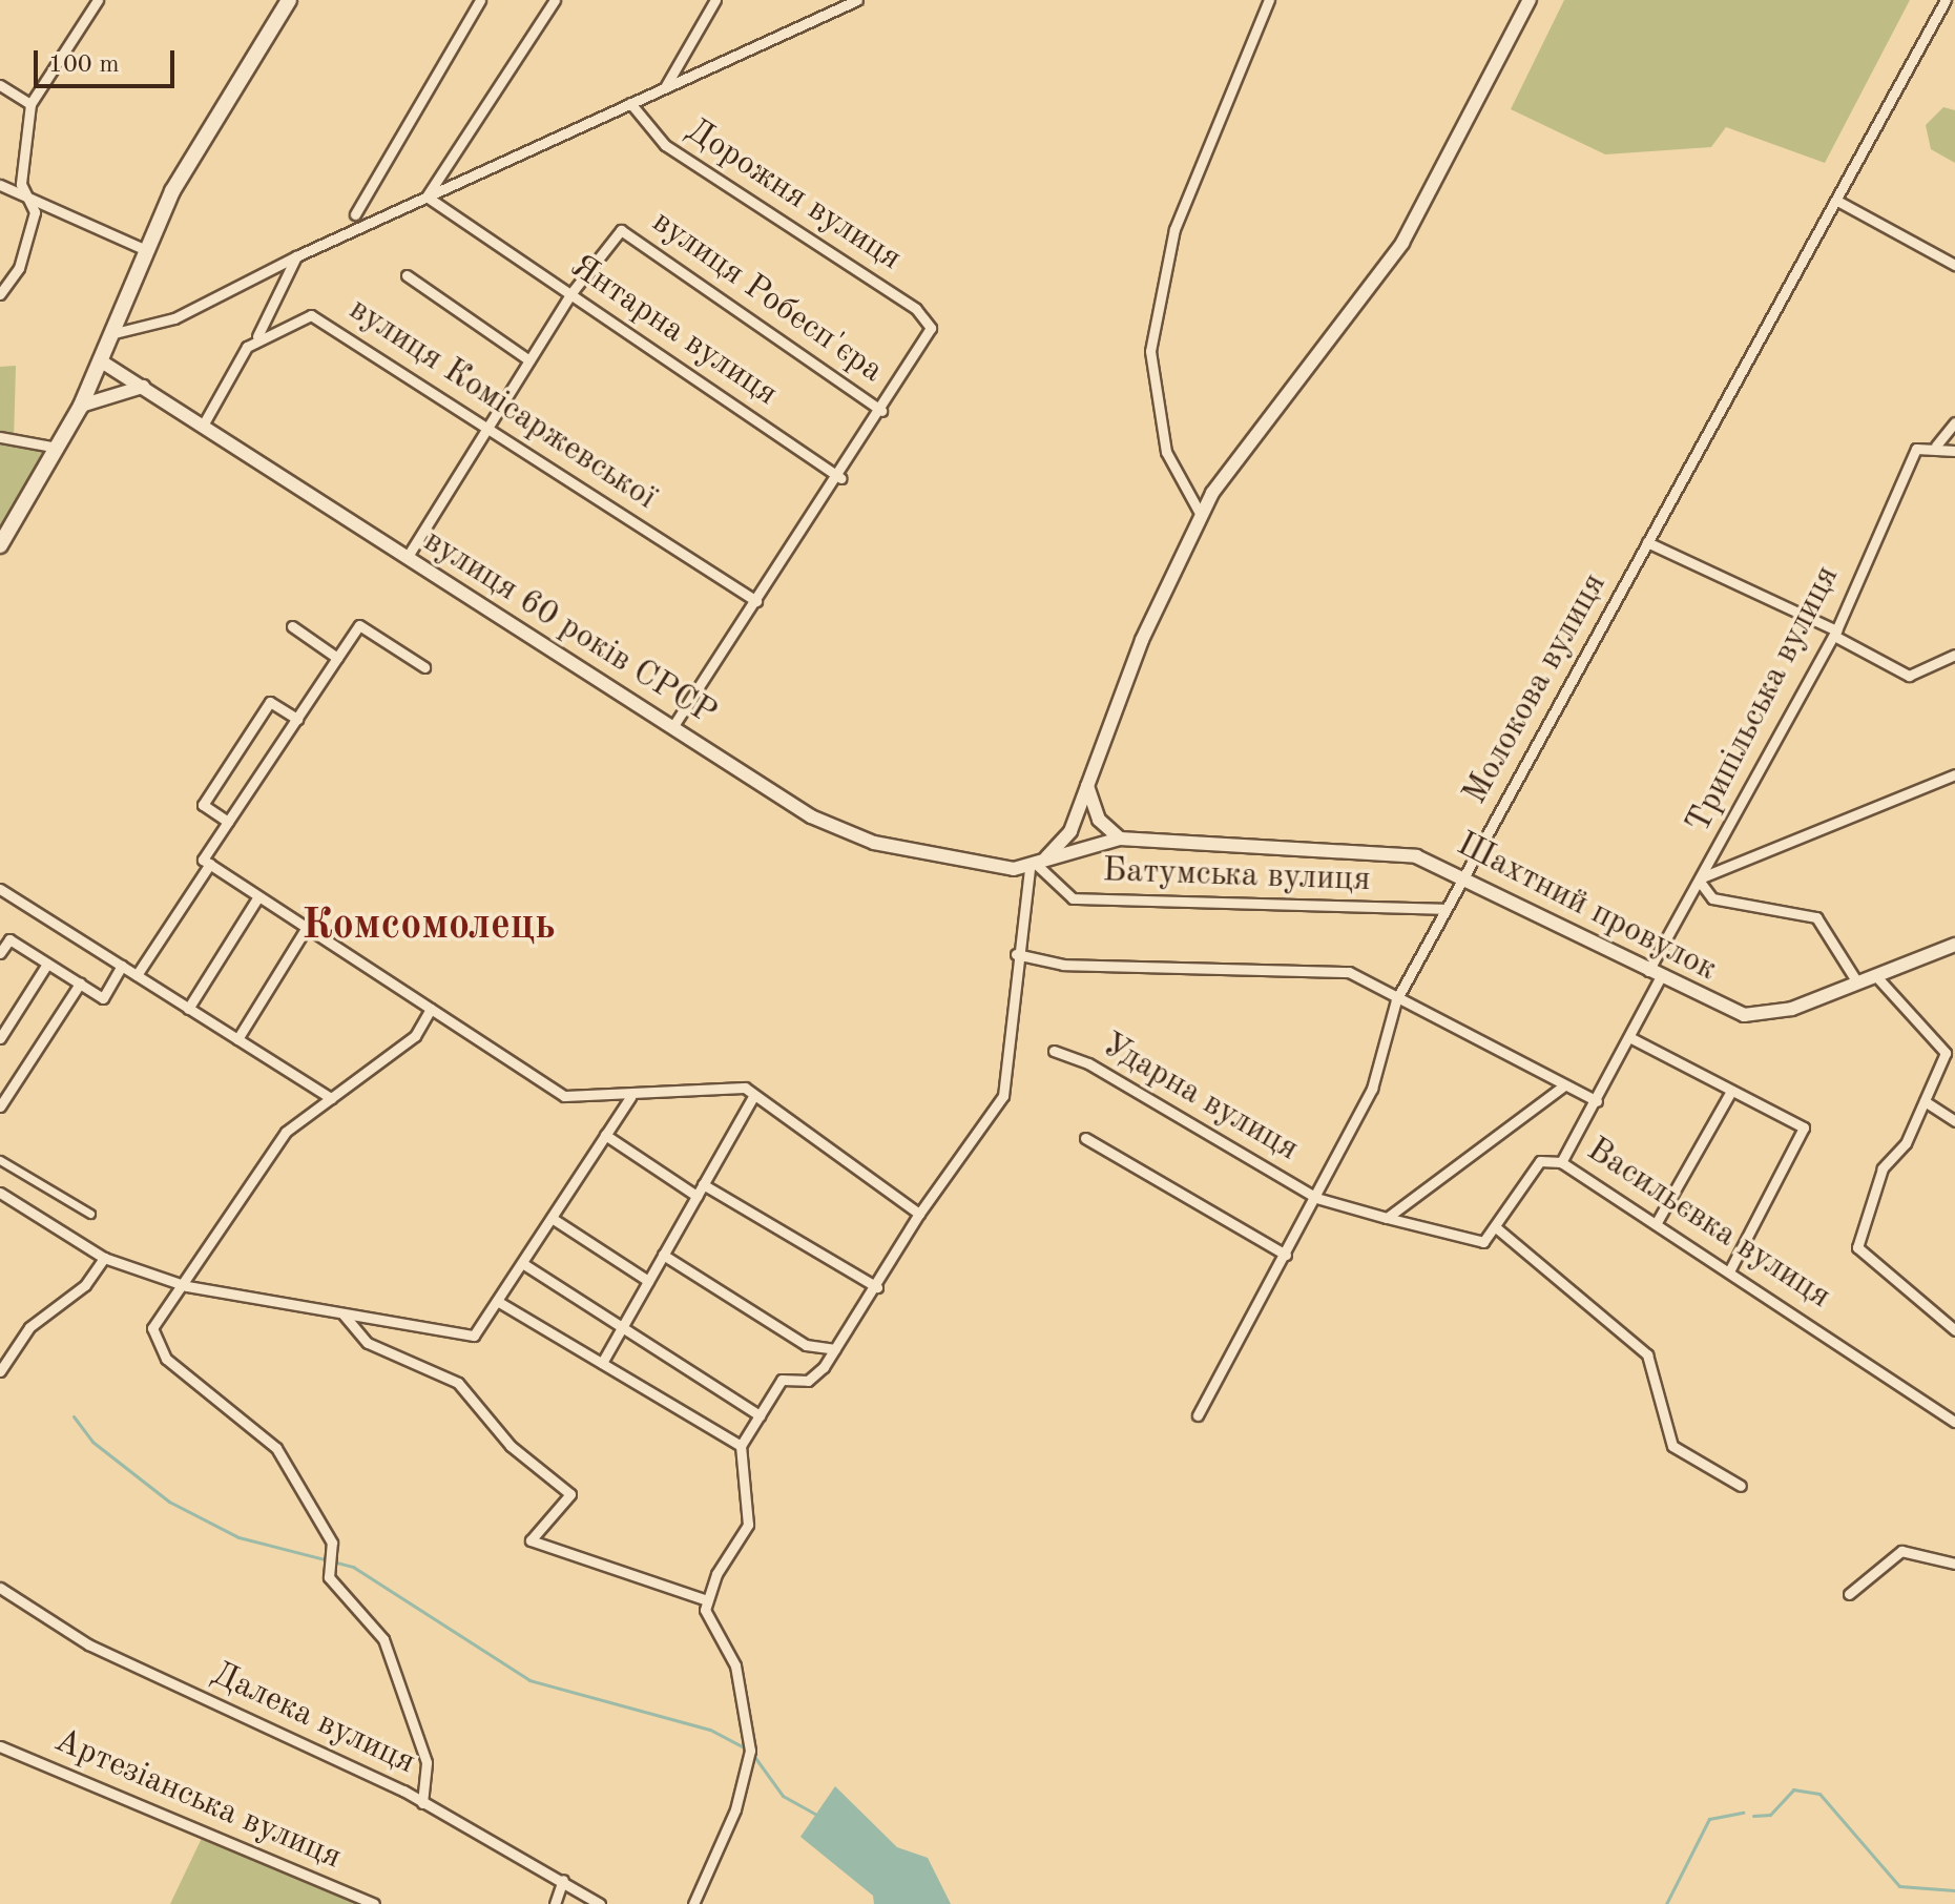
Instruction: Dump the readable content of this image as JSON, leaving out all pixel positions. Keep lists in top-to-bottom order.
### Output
{
  "streets": {
    "street": [
      "Дорожня вулиця",
      "вулиця Робесп'єра",
      "Янтарна вулиця",
      "вулиця Комісаржевської",
      "вулиця 60 років СРСР",
      "Молокова вулиця",
      "Трипільська вулиця",
      "Батумська вулиця",
      "Шахтний провулок",
      "Ударна вулиця",
      "Васильєвка вулиця",
      "Далека вулиця",
      "Артезіанська вулиця"
    ]
  },
  "crossings": [
    ["Дорожня вулиця", "вулиця Робесп'єра"],
    ["вулиця Робесп'єра", "Янтарна вулиця"],
    ["вулиця 60 років СРСР", "Батумська вулиця"],
    ["вулиця 60 років СРСР", "Шахтний провулок"],
    ["Молокова вулиця", "Батумська вулиця"],
    ["Молокова вулиця", "Шахтний провулок"],
    ["Молокова вулиця", "Ударна вулиця"],
    ["Трипільська вулиця", "Шахтний провулок"],
    ["Трипільська вулиця", "Васильєвка вулиця"],
    ["Батумська вулиця", "Шахтний провулок"],
    ["Шахтний провулок", "Васильєвка вулиця"]
  ],
  "districts": ["Комсомолець"],
  "scale_bar": "100 m"
}
